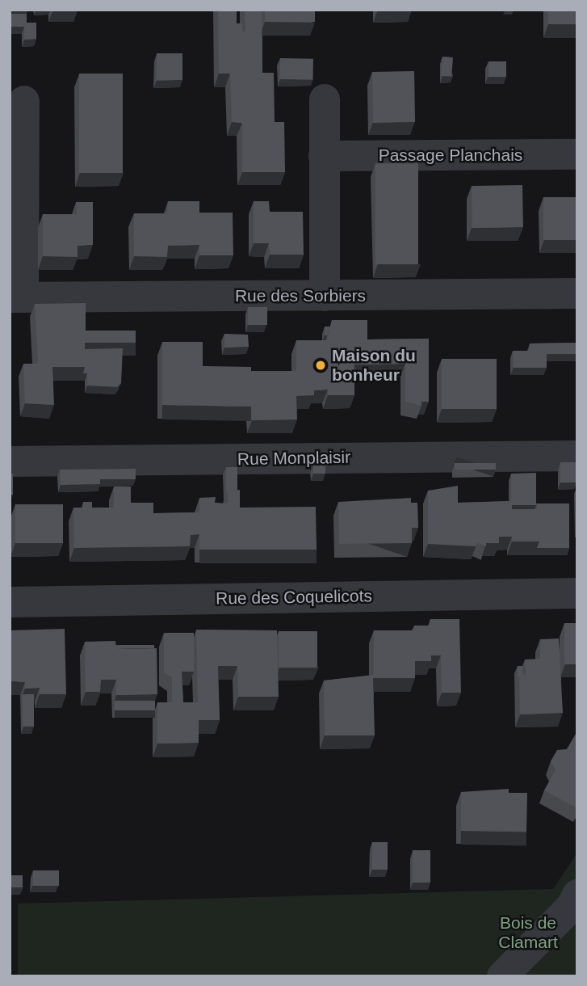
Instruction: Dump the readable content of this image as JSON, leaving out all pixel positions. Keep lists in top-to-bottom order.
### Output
{
  "streets": {
    "street": [
      "Passage Planchais",
      "Rue des Sorbiers",
      "Rue Monplaisir",
      "Rue des Coquelicots"
    ]
  },
  "parks": ["Bois de Clamart"],
  "places": ["Maison du bonheur"]
}
